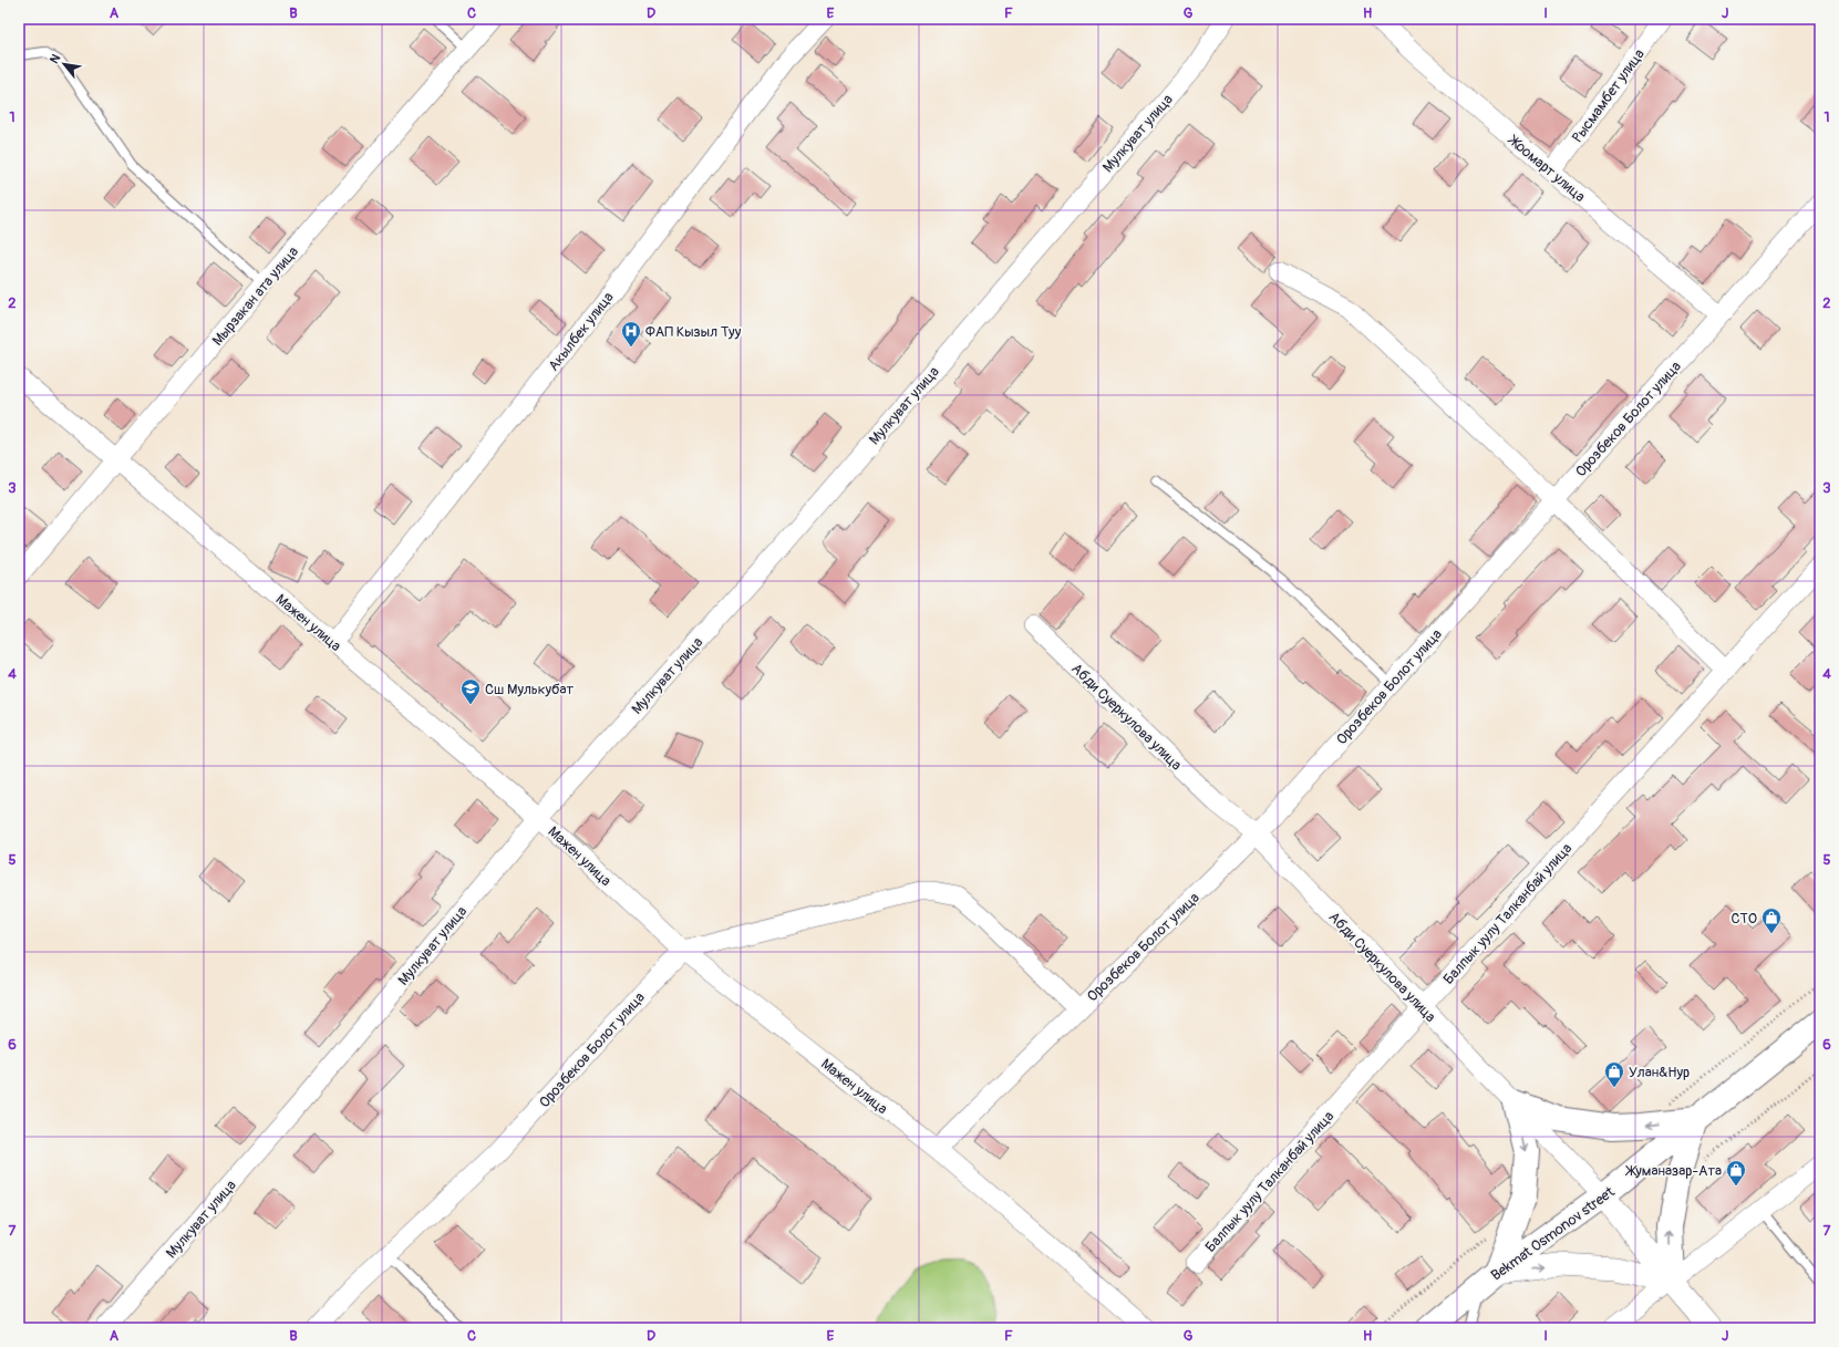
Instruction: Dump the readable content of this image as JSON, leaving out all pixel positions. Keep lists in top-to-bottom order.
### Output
{
  "streets": {
    "highway": ["Bekmat Osmonov street"],
    "street": [
      "Рысмамбет улица",
      "Мулкуват улица",
      "Жоомарт улица",
      "Мырзакан ата улица",
      "Акылбек улица",
      "Орозбеков Болот улица",
      "Мажен улица",
      "Абди Суеркулова улица",
      "Балпык уулу Талканбай улица"
    ]
  },
  "crossings": [
    ["Рысмамбет улица", "Жоомарт улица"],
    ["Мулкуват улица", "Мажен улица"],
    ["Жоомарт улица", "Орозбеков Болот улица"],
    ["Мырзакан ата улица", "Мажен улица"],
    ["Акылбек улица", "Мажен улица"],
    ["Орозбеков Болот улица", "Мажен улица"],
    ["Орозбеков Болот улица", "Абди Суеркулова улица"],
    ["Абди Суеркулова улица", "Балпык уулу Талканбай улица"],
    ["Абди Суеркулова улица", "Bekmat Osmonov street"]
  ],
  "places": {
    "hospital": ["ФАП Кызыл Туу"],
    "school or university": ["Сш Мулькубат"],
    "shop": ["СТО", "Улан&Нур", "Жуманазар-Ата"]
  },
  "north": "top left",
  "grid": {
    "columns": [
      "A",
      "B",
      "C",
      "D",
      "E",
      "F",
      "G",
      "H",
      "I",
      "J"
    ],
    "rows": [
      "1",
      "2",
      "3",
      "4",
      "5",
      "6",
      "7"
    ]
  }
}
